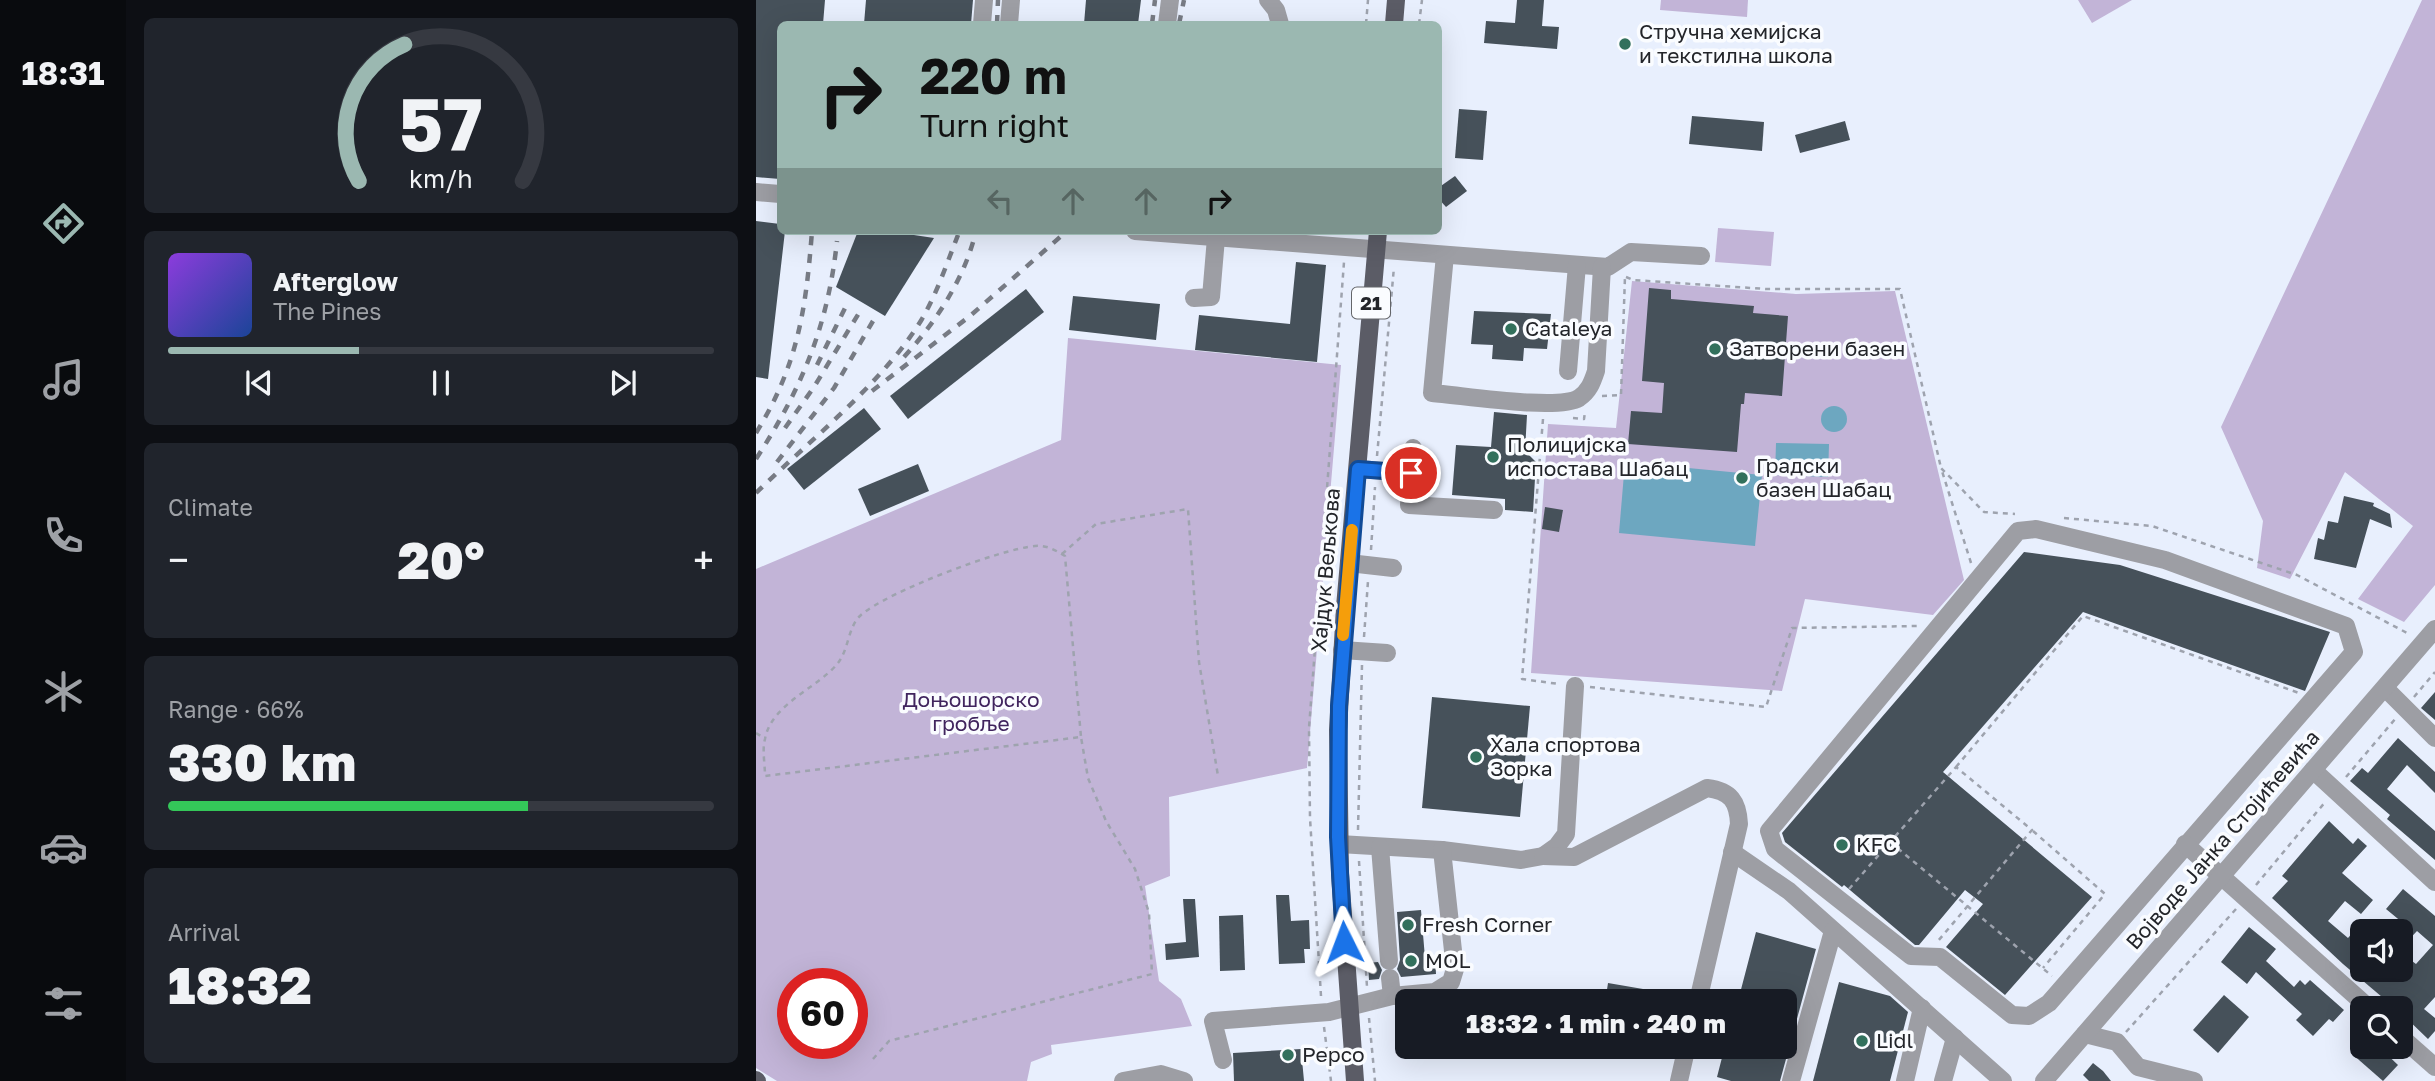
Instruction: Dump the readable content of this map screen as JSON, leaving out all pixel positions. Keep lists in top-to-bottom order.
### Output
{
  "streets": {
    "main road": ["21", "Хајдук Вељкова"],
    "street": ["Војводе Јанка Стојићевића"]
  },
  "parks": ["Доњошорско гробље"],
  "places": [
    "Стручна хемијска и текстилна школа",
    "Cataleya",
    "Затворени базен",
    "Полицијска испостава Шабац",
    "Градски базен Шабац",
    "Хала спортова Зорка",
    "KFC",
    "Fresh Corner",
    "MOL",
    "Lidl",
    "Pepco"
  ],
  "page": {
    "tabs": "18:31",
    "turn": ["220 m", "Turn right"],
    "song": ["Afterglow", "The Pines"],
    "tile": [
      "Climate",
      ["Range · 66%", "330 km"],
      ["Arrival", "18:32"]
    ],
    "heat": ["−", "20°", "+"],
    "limit": "60",
    "trip": "18:32 · 1 min · 240 m",
    "gauge": ["57", "km/h"]
  }
}
